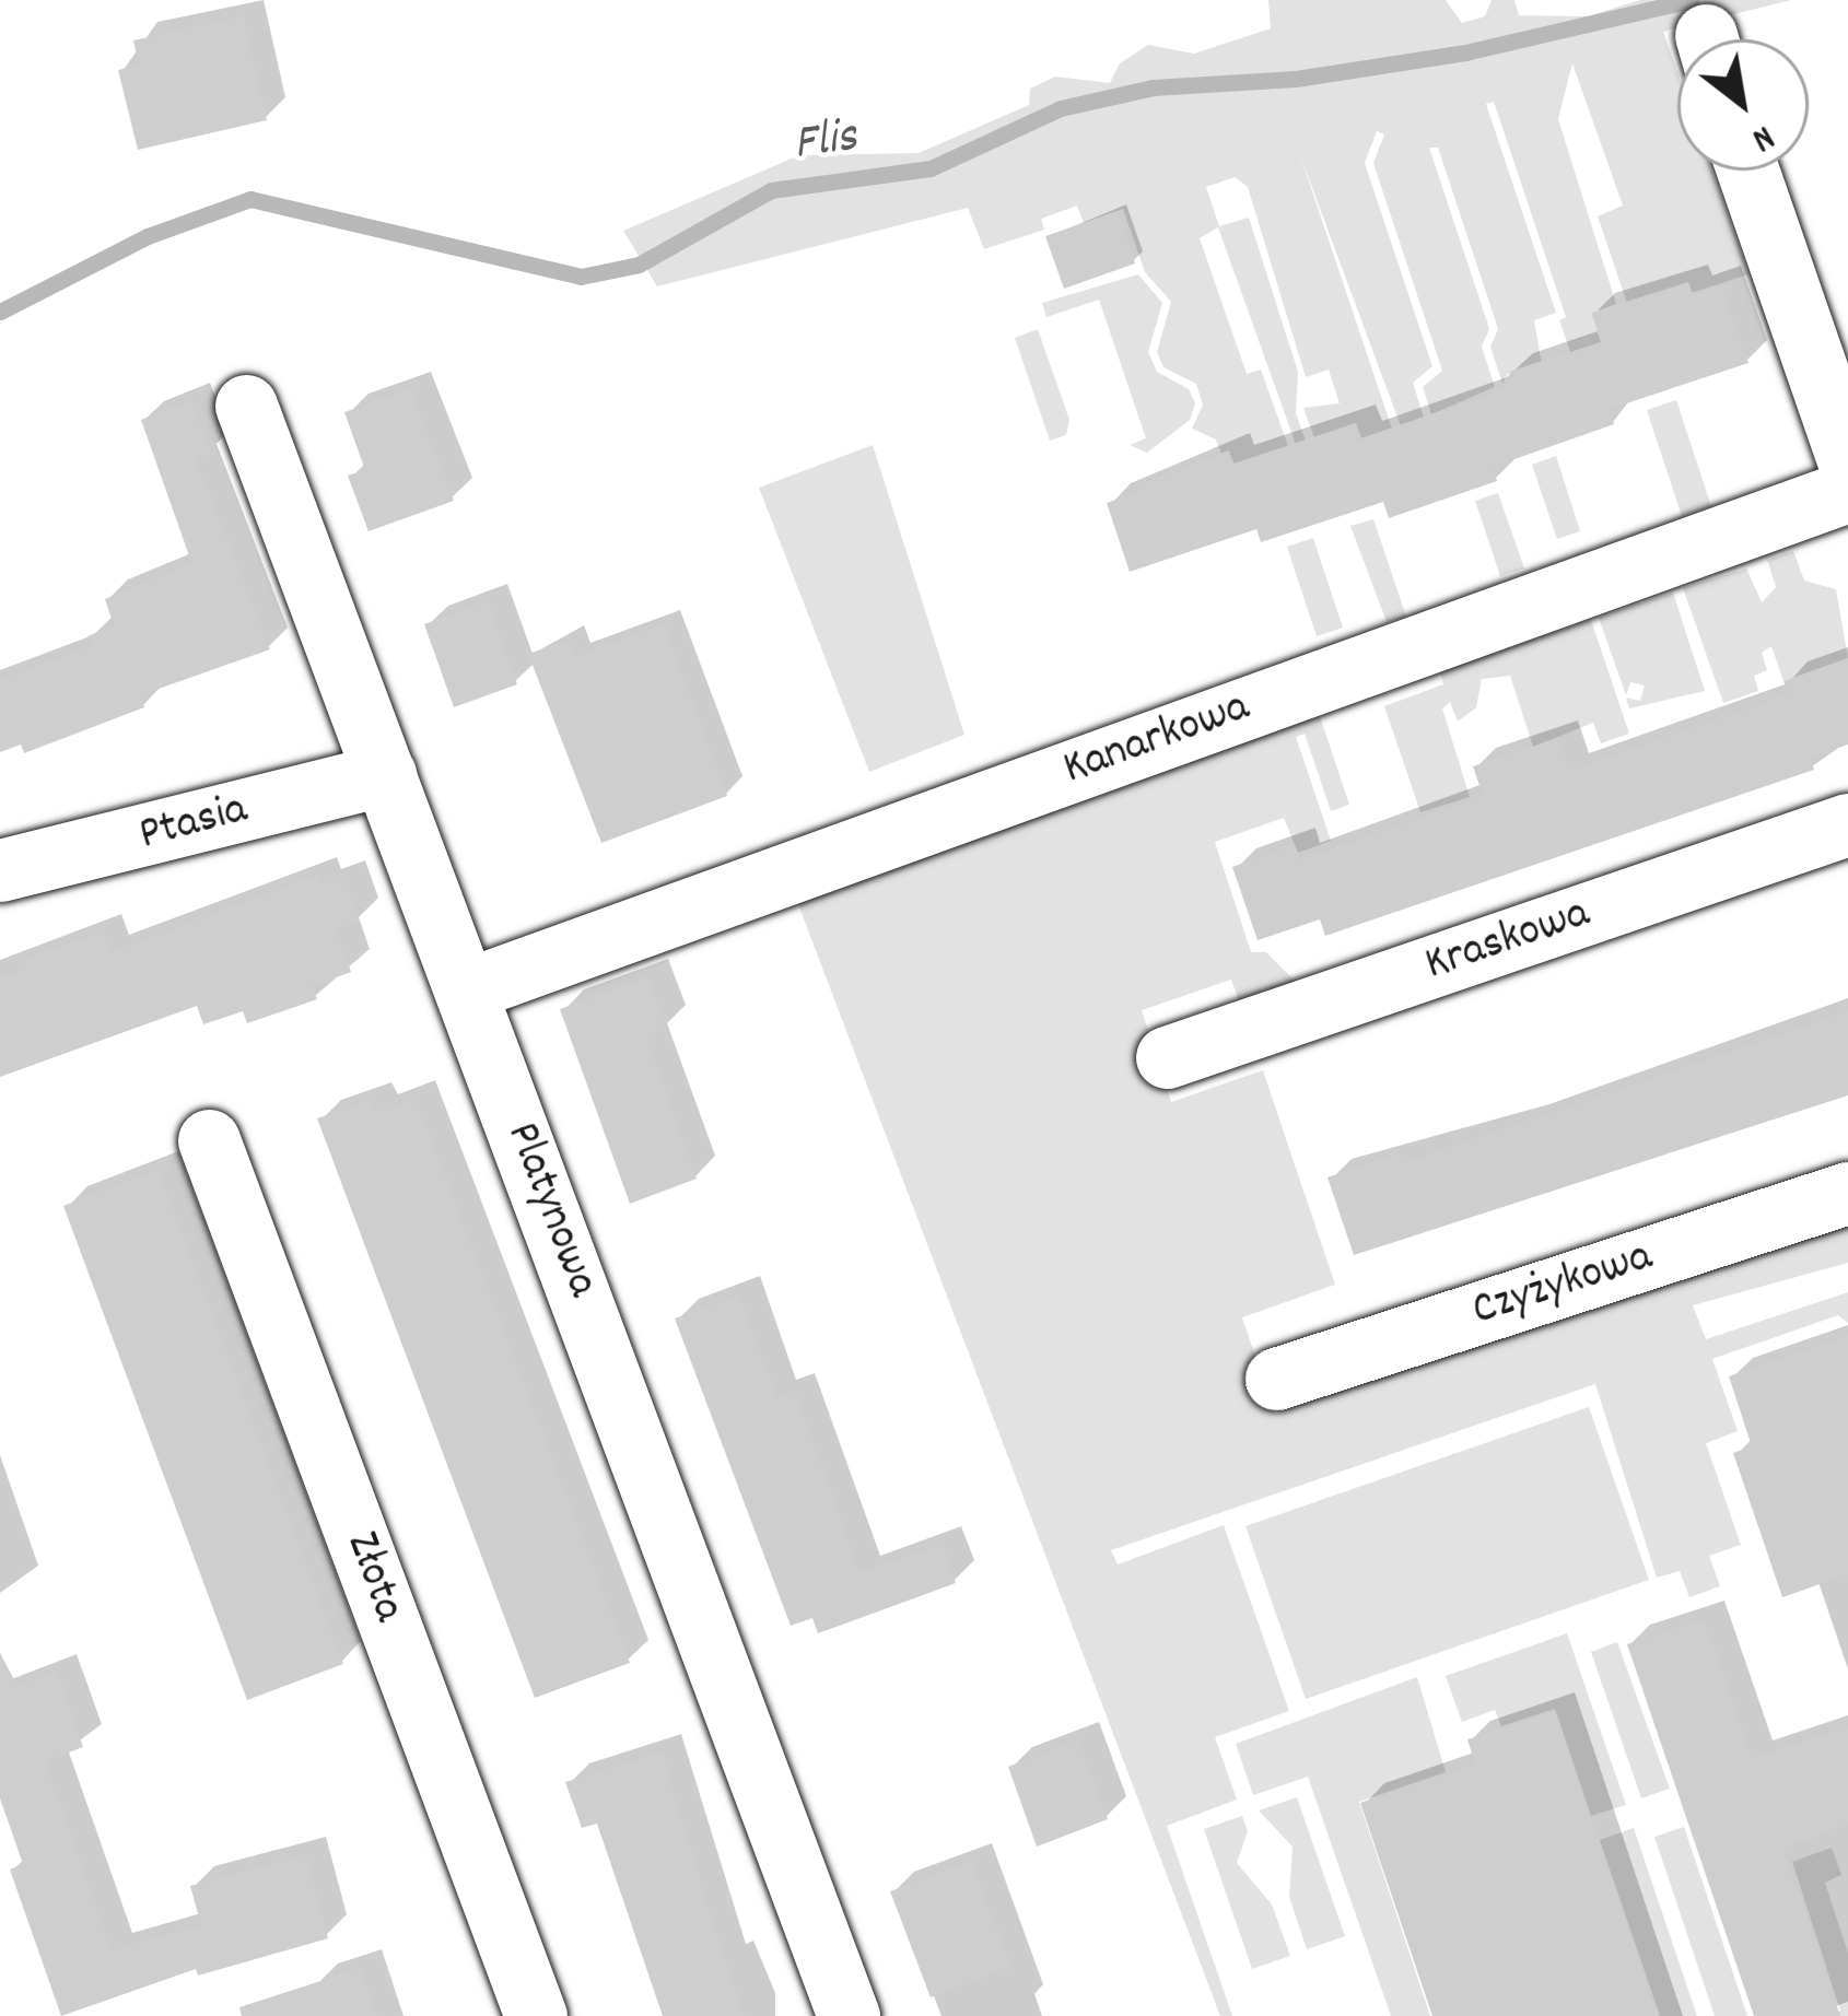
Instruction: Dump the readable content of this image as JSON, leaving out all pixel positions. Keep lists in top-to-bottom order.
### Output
{
  "streets": {
    "street": [
      "Kanarkowa",
      "Ptasia",
      "Kraskowa",
      "Platynowa",
      "Czyżykowa",
      "Złota"
    ]
  },
  "crossings": [
    ["Kanarkowa", "Platynowa"],
    ["Ptasia", "Platynowa"]
  ],
  "water": ["Flis"],
  "north": "bottom right"
}
